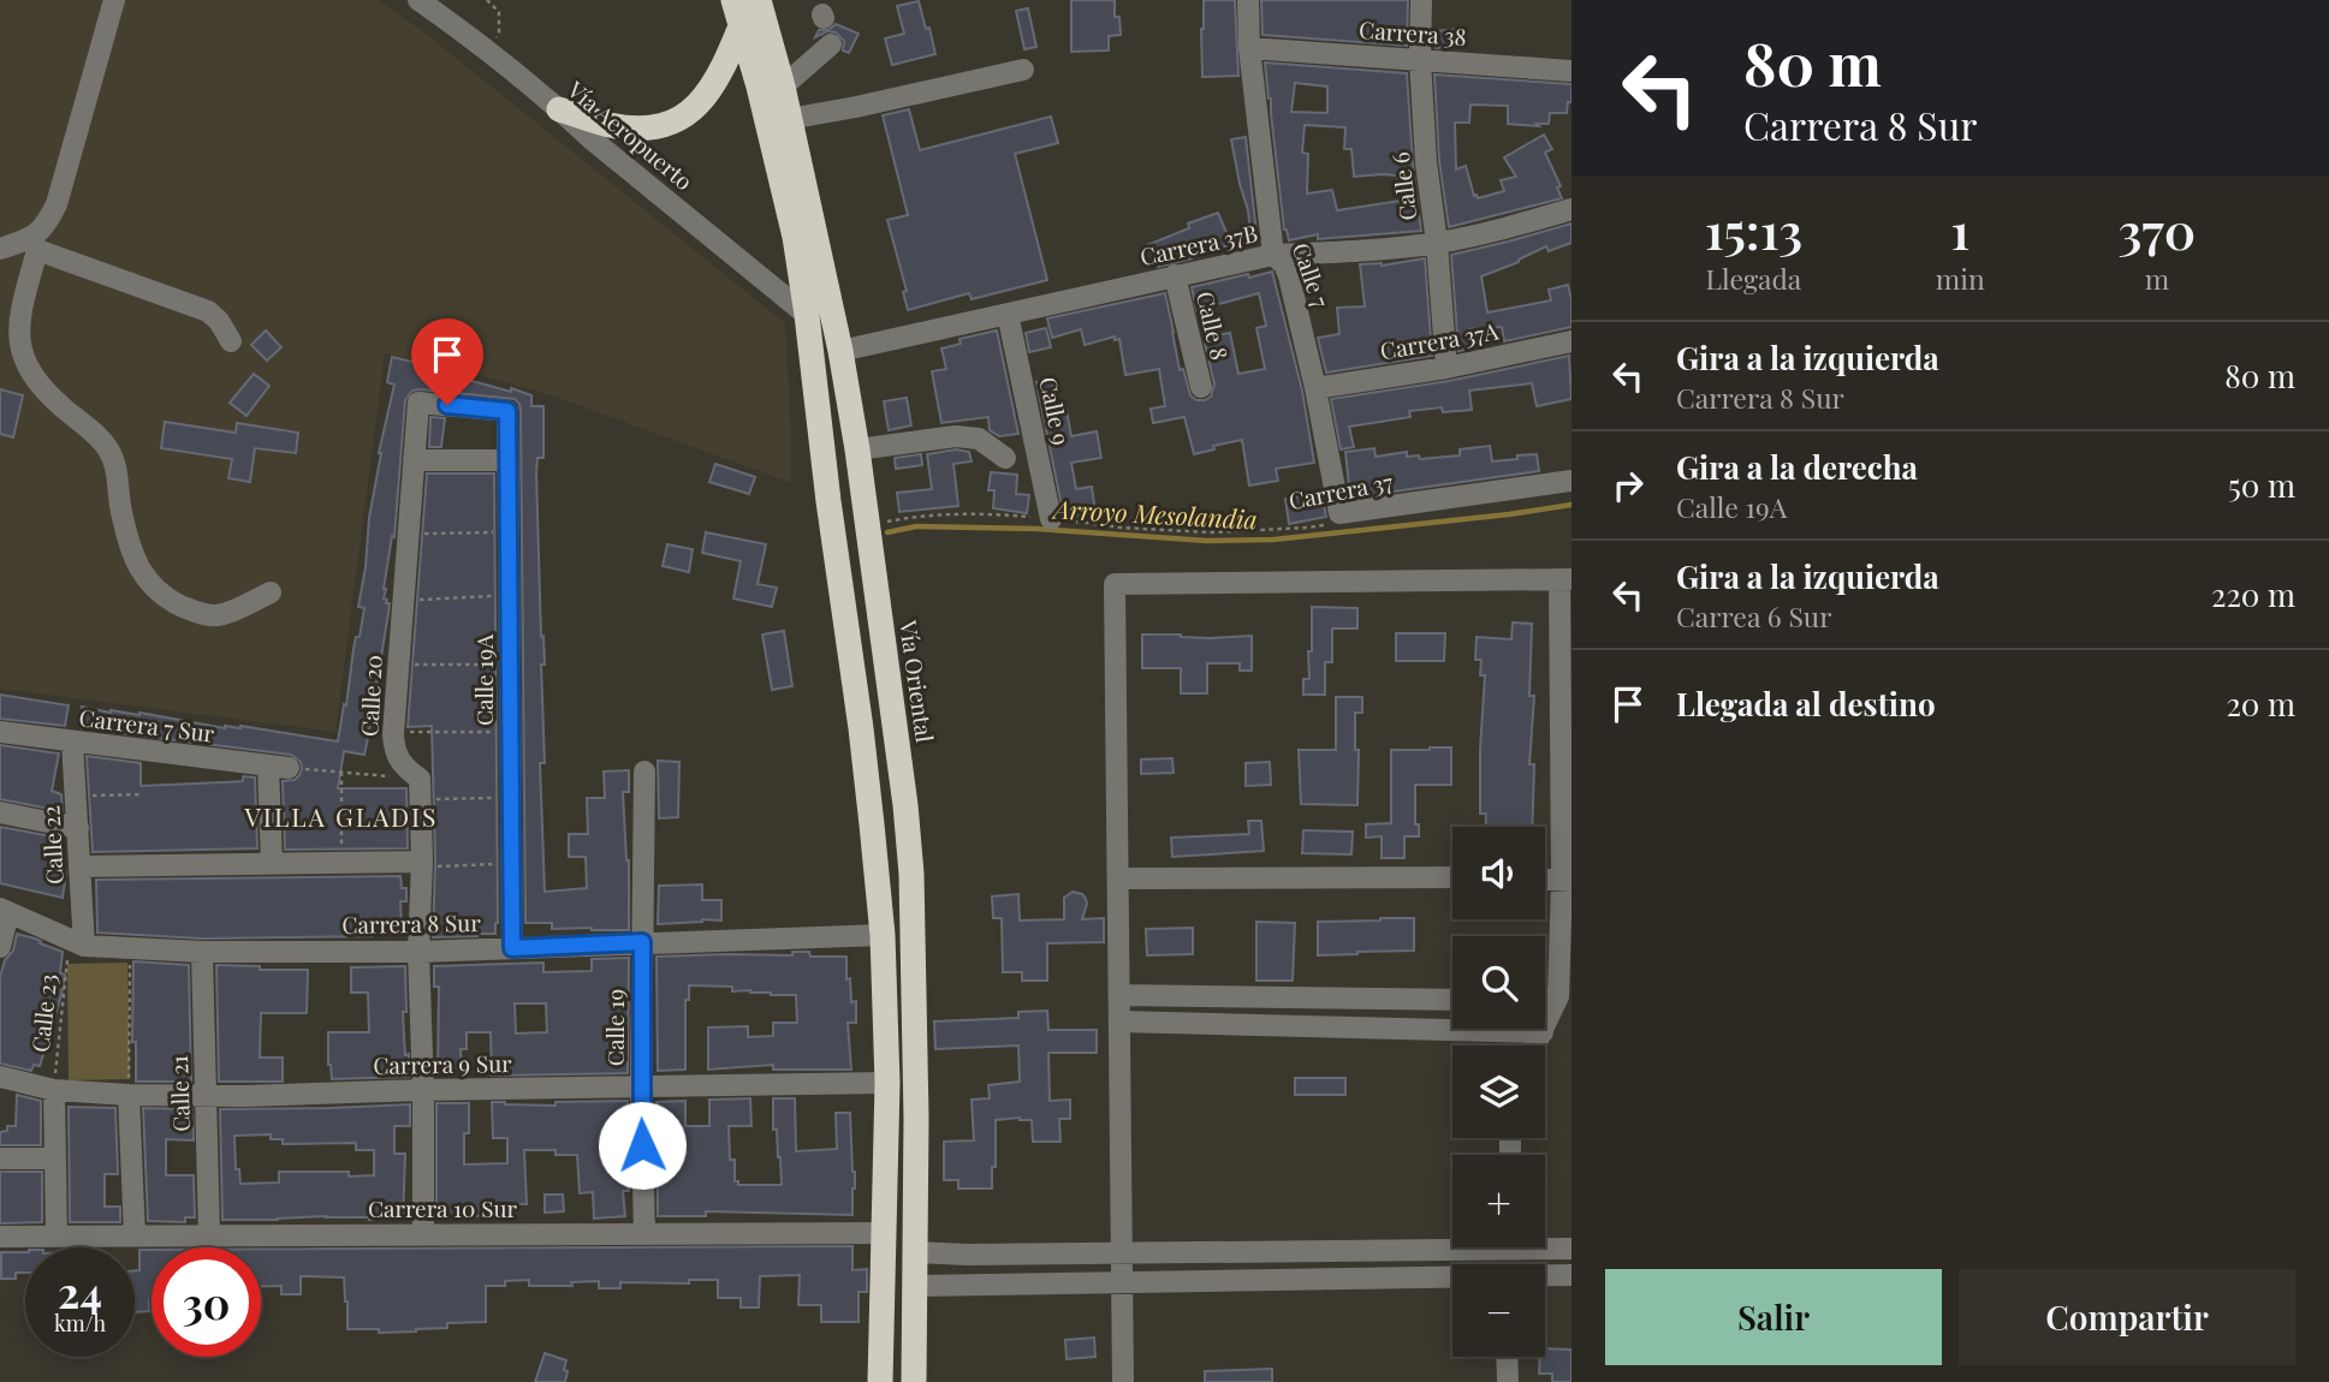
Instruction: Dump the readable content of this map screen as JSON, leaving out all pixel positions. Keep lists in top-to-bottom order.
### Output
{
  "streets": {
    "highway": ["Vía Oriental"],
    "street": [
      "Carrera 38",
      "Vía Aeropuerto",
      "Calle 6",
      "Carrera 37B",
      "Calle 7",
      "Calle 8",
      "Carrera 37A",
      "Calle 9",
      "Carrera 37",
      "Calle 19A",
      "Calle 20",
      "Carrera 7 Sur",
      "Calle 22",
      "Carrera 8 Sur",
      "Calle 19",
      "Carrera 9 Sur",
      "Calle 21",
      "Carrera 10 Sur"
    ],
    "path": ["Calle 23"]
  },
  "crossings": [
    ["Carrera 38", "Calle 6"],
    ["Carrera 38", "Calle 7"],
    ["Calle 6", "Carrera 37B"],
    ["Calle 6", "Carrera 37A"],
    ["Carrera 37B", "Calle 7"],
    ["Carrera 37B", "Calle 8"],
    ["Carrera 37B", "Calle 9"],
    ["Carrera 37B", "Vía Oriental"],
    ["Calle 7", "Carrera 37A"],
    ["Calle 7", "Carrera 37"],
    ["Calle 9", "Carrera 37"],
    ["Carrera 37", "Vía Oriental"],
    ["Calle 19A", "Calle 20"],
    ["Calle 19A", "Carrera 8 Sur"],
    ["Carrera 7 Sur", "Calle 22"],
    ["Calle 22", "Carrera 8 Sur"],
    ["Calle 22", "Calle 23"],
    ["Carrera 8 Sur", "Calle 23"],
    ["Carrera 8 Sur", "Calle 19"],
    ["Carrera 8 Sur", "Calle 21"],
    ["Calle 23", "Carrera 9 Sur"],
    ["Calle 19", "Carrera 9 Sur"],
    ["Calle 19", "Carrera 10 Sur"],
    ["Carrera 9 Sur", "Calle 21"],
    ["Calle 21", "Carrera 10 Sur"]
  ],
  "districts": ["VILLA GLADIS"],
  "water": ["Arroyo Mesolandia"],
  "page": {
    "turn": ["80 m", "Carrera 8 Sur"],
    "eta": [
      "15:13",
      "Llegada",
      "1",
      "min",
      "370",
      "m"
    ],
    "list": [
      {
        "name": "Gira a la izquierda",
        "note": "Carrera 8 Sur",
        "value": "80 m"
      },
      {
        "name": "Gira a la derecha",
        "note": "Calle 19A",
        "value": "50 m"
      },
      {
        "name": "Gira a la izquierda",
        "note": "Carrea 6 Sur",
        "value": "220 m"
      },
      {
        "name": "Llegada al destino",
        "value": "20 m"
      }
    ],
    "map_buttons": ["+", "−"],
    "speed": "24 km/h",
    "limit": "30",
    "buttons": ["Salir", "Compartir"]
  }
}
